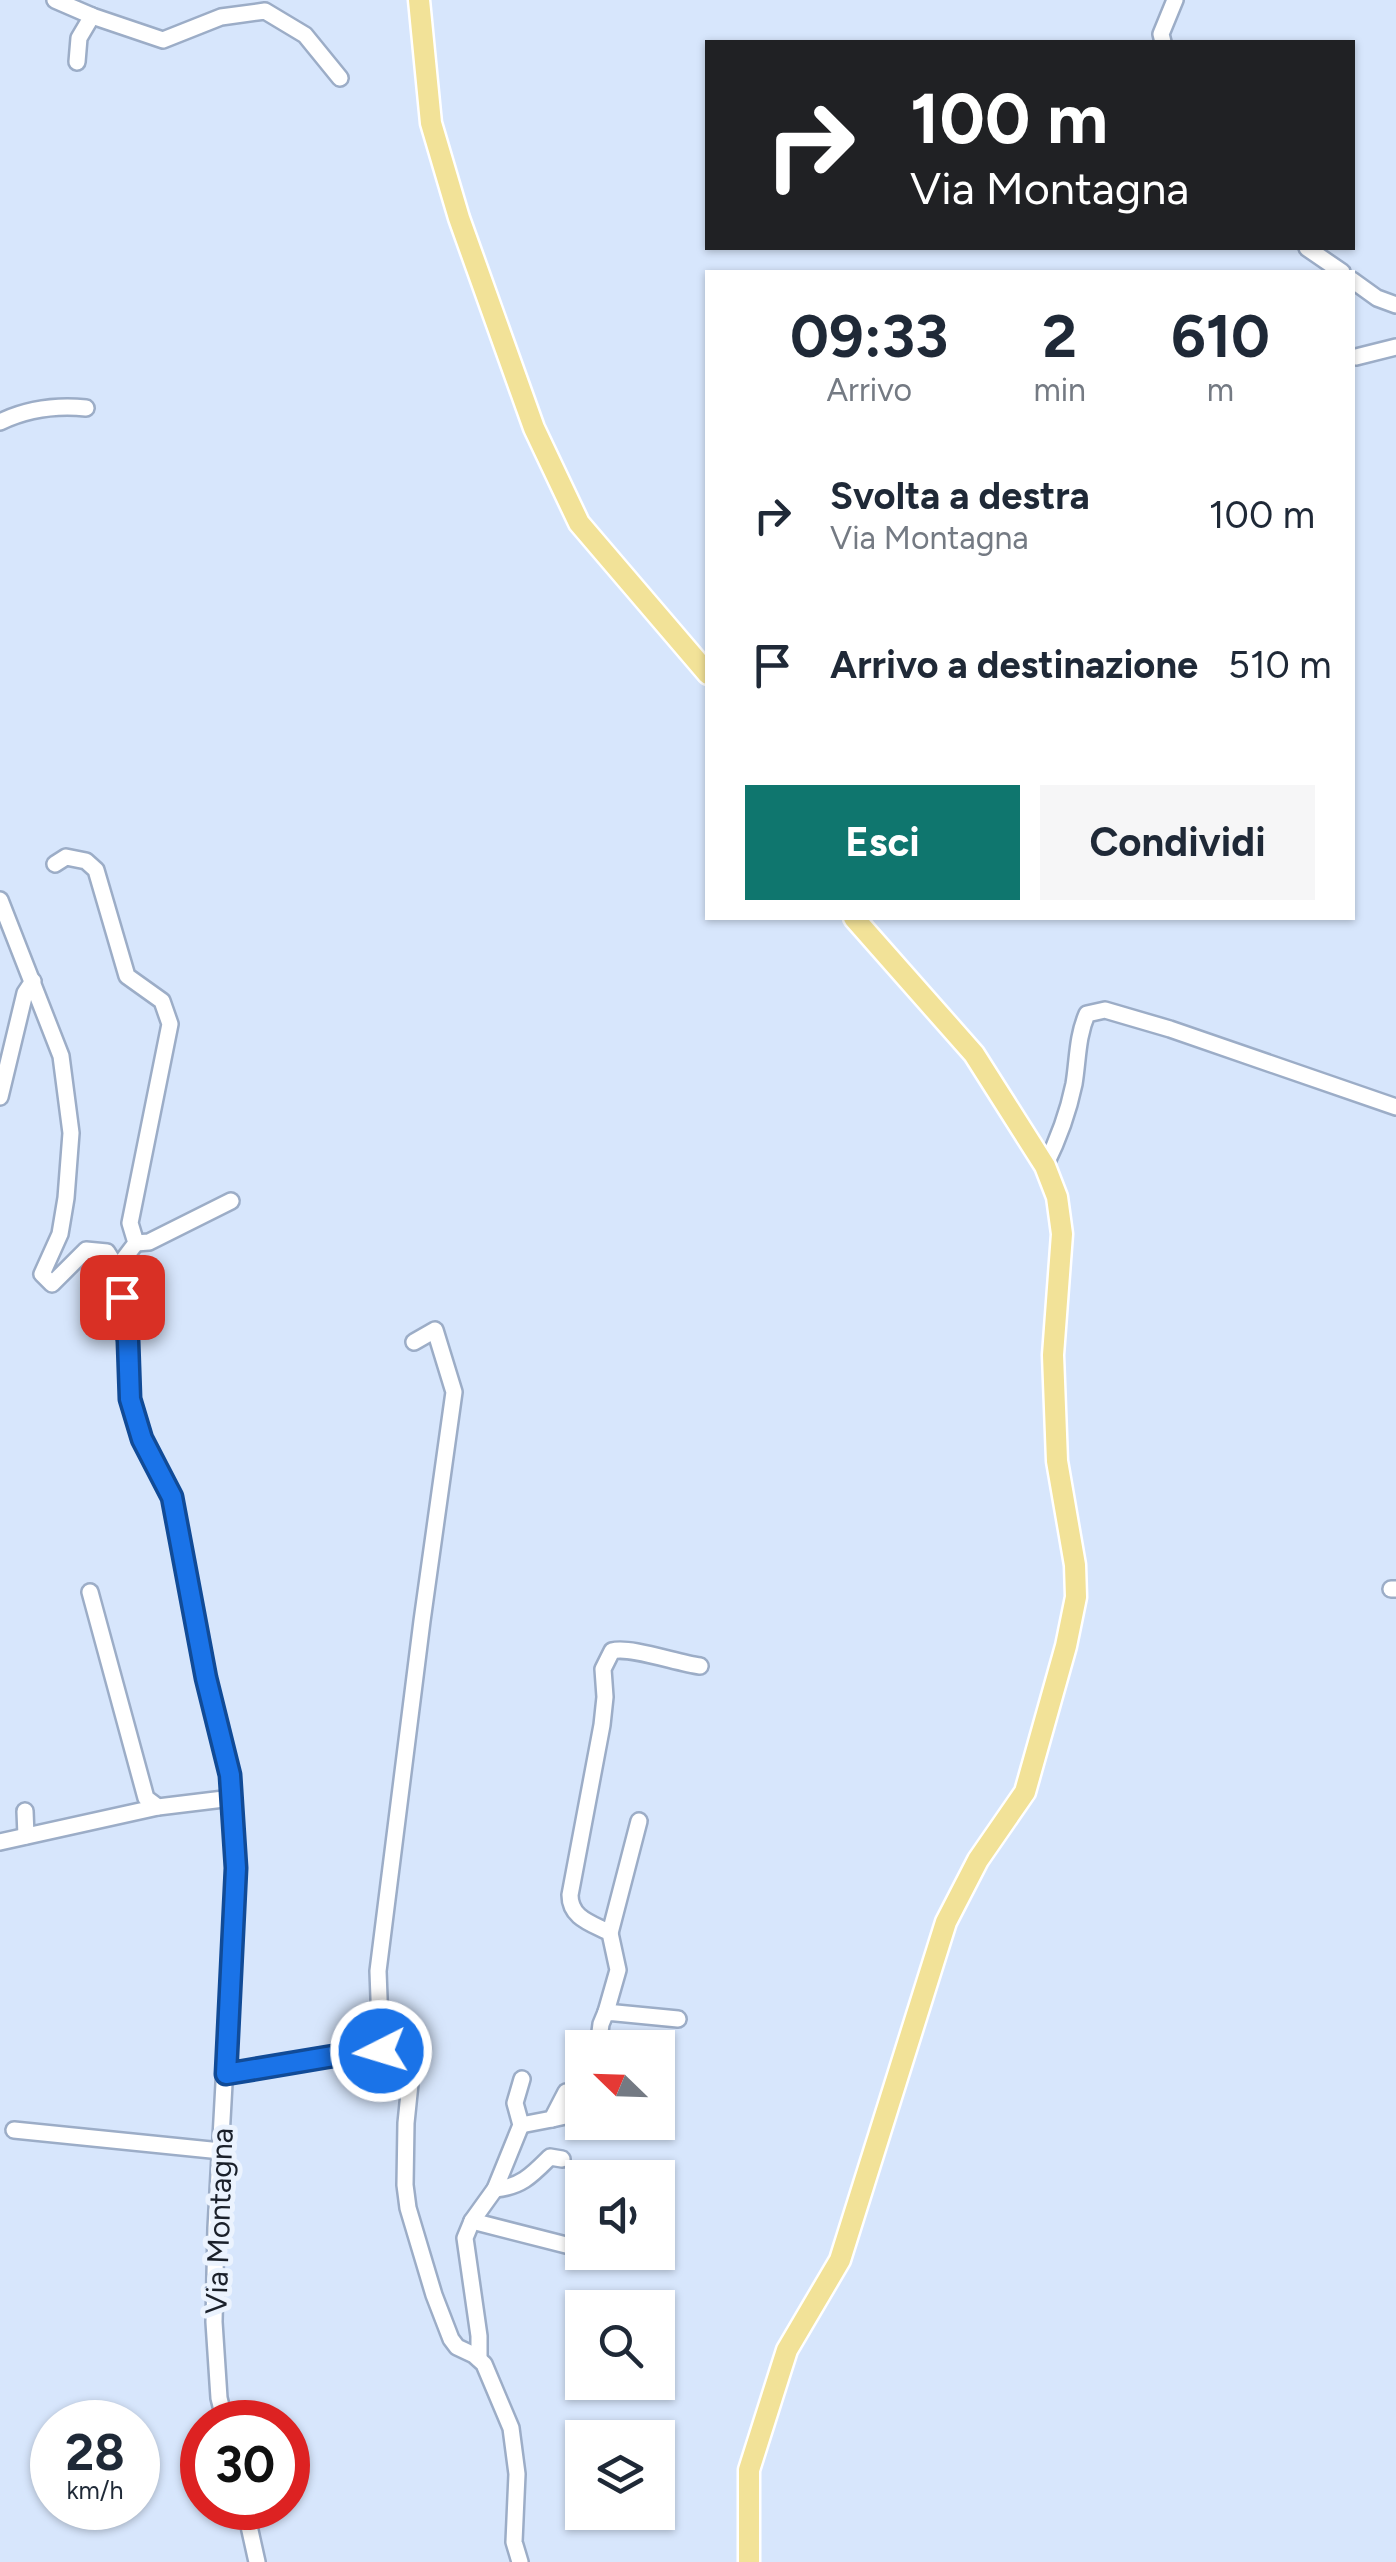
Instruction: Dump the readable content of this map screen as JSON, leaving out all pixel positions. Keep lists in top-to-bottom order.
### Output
{
  "streets": {
    "street": ["Via Montagna"]
  },
  "north": "top left",
  "page": {
    "turn": ["100 m", "Via Montagna"],
    "eta": [
      "09:33",
      "Arrivo",
      "2",
      "min",
      "610",
      "m"
    ],
    "list": [
      {
        "name": "Svolta a destra",
        "note": "Via Montagna",
        "value": "100 m"
      },
      {
        "name": "Arrivo a destinazione",
        "value": "510 m"
      }
    ],
    "buttons": ["Esci", "Condividi"],
    "speed": "28 km/h",
    "limit": "30"
  }
}
